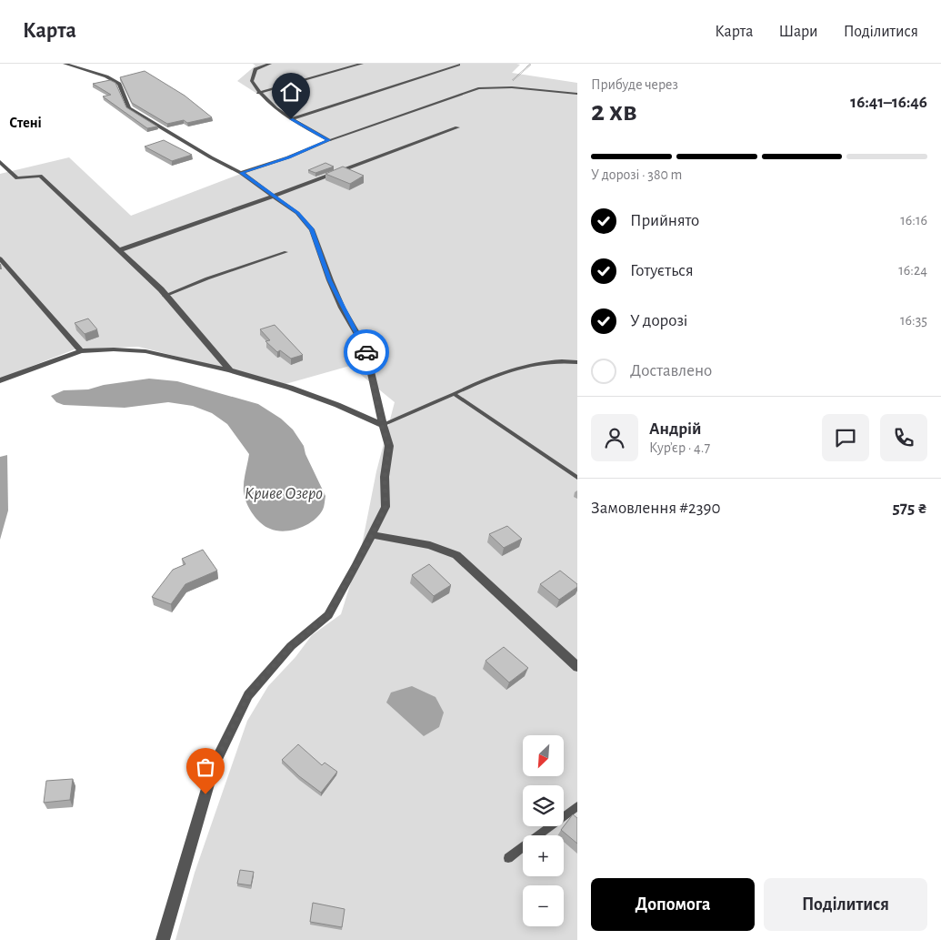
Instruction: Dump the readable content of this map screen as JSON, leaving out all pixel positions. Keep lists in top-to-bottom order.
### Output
{
  "districts": ["Стені"],
  "water": ["Криве Озеро"],
  "north": "bottom left",
  "page": {
    "header": "Карта",
    "nav": ["Карта", "Шари", "Поділитися"],
    "heading": ["2 хв", "Прибуде через", "16:41–16:46"],
    "panel": [
      "Андрій",
      "Кур’єр · 4.7",
      "Замовлення #2390",
      "575 ₴"
    ],
    "bar": "У дорозі · 380 m",
    "list": [
      ["Прийнято", "16:16"],
      ["Готується", "16:24"],
      ["У дорозі", "16:35"],
      "Доставлено"
    ],
    "map_buttons": ["+", "−"],
    "buttons": ["Допомога", "Поділитися"]
  }
}
